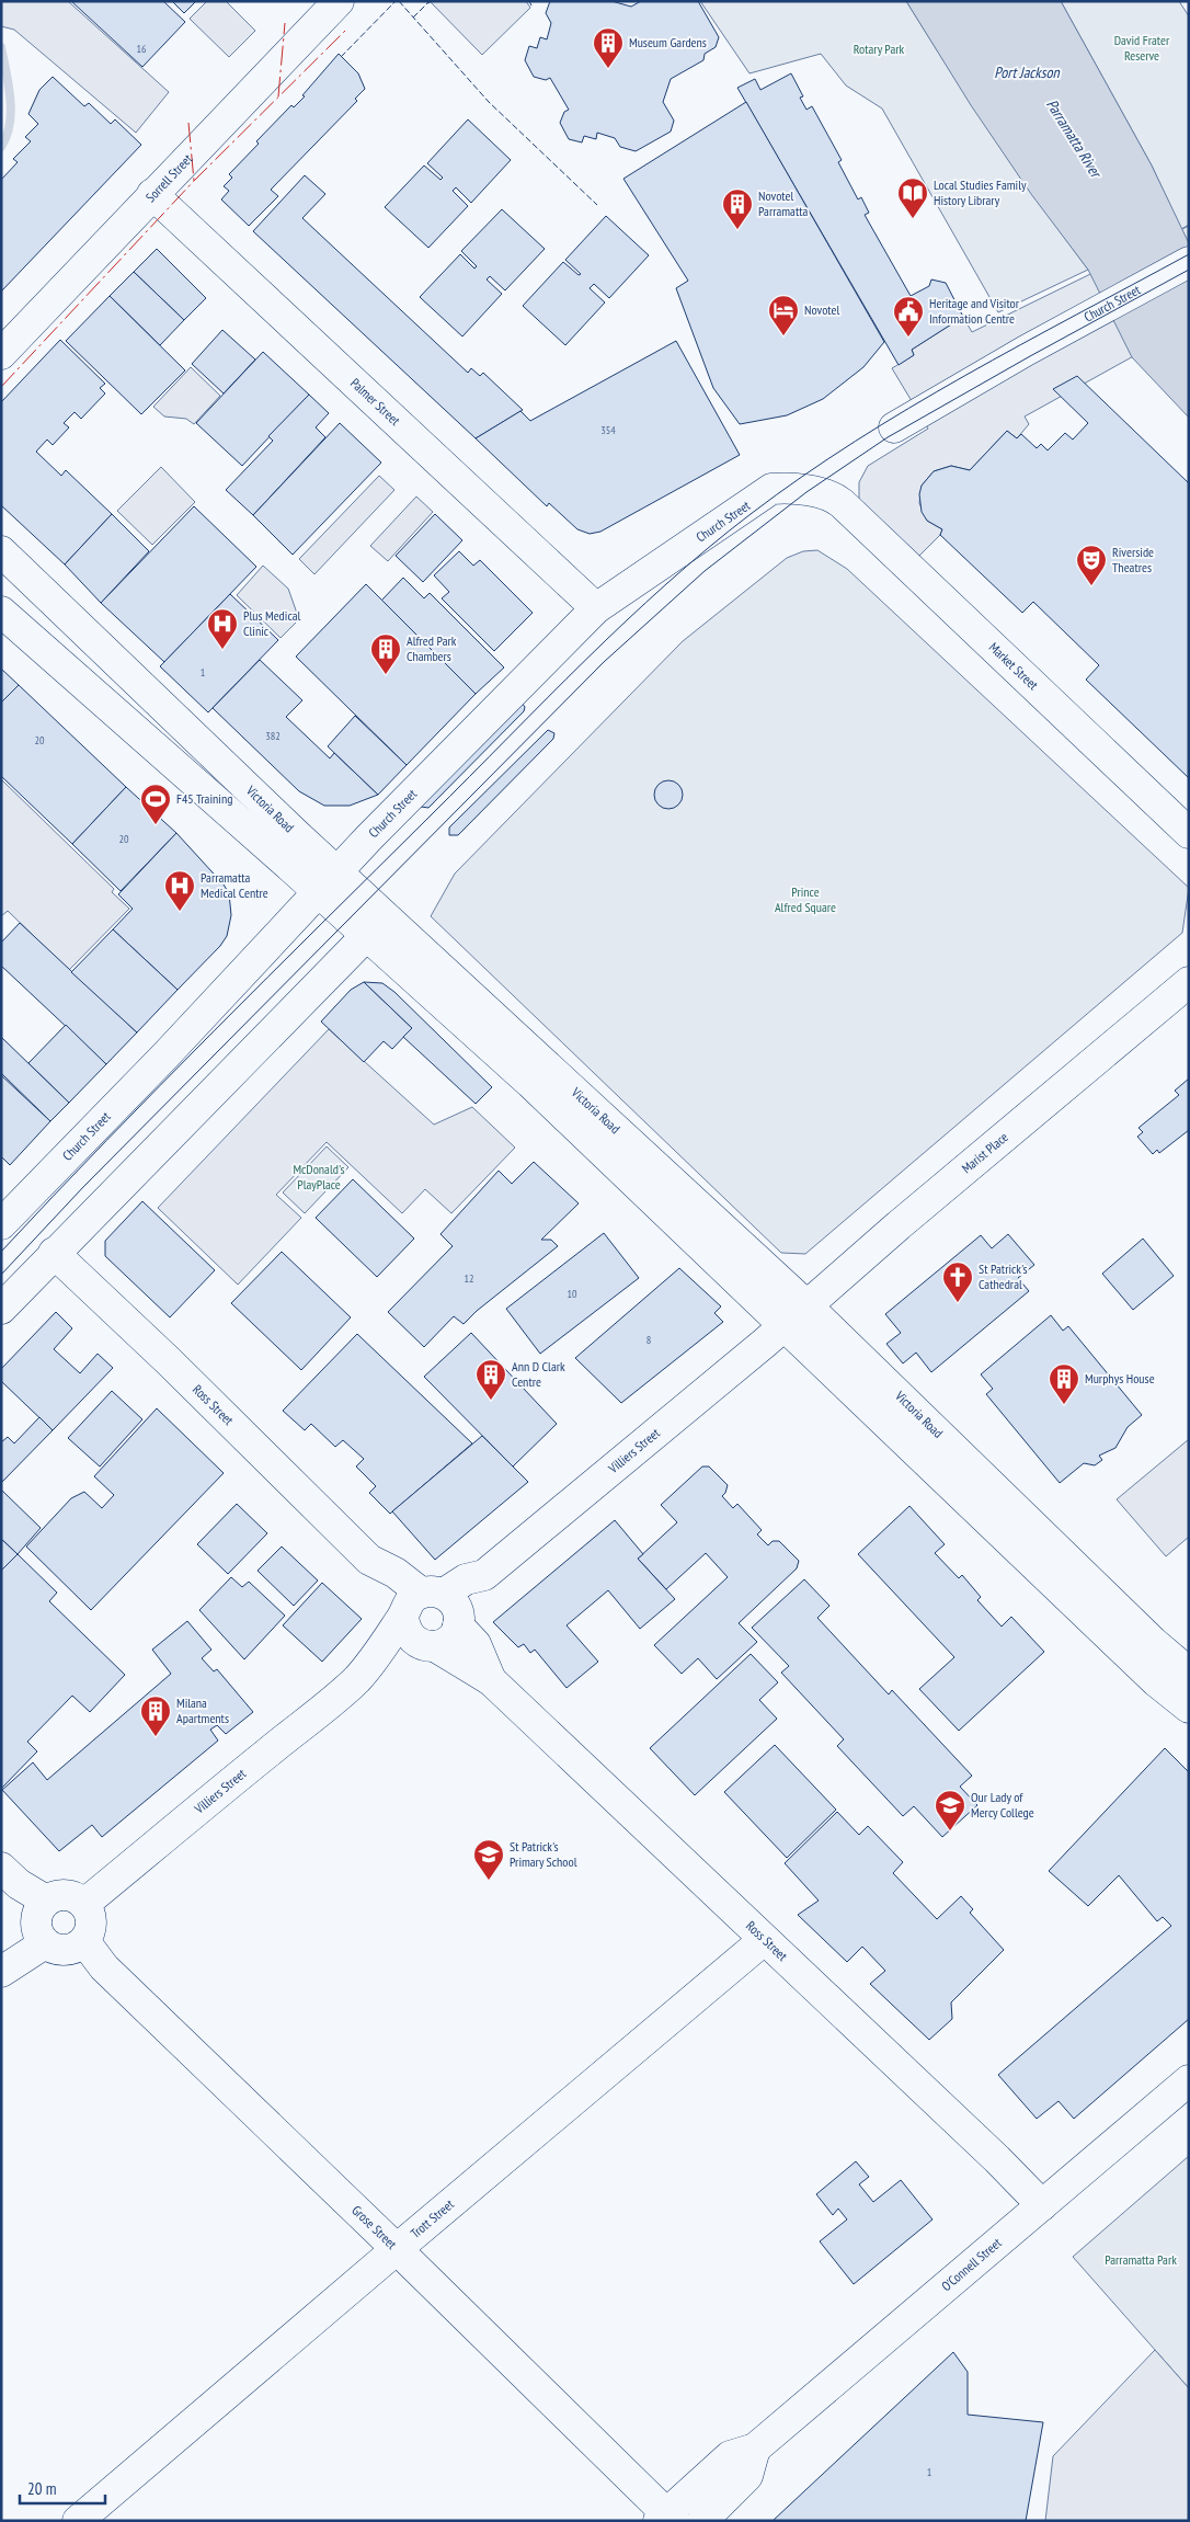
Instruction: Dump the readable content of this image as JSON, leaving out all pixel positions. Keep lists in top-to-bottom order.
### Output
{
  "streets": {
    "street": [
      "Sorrell Street",
      "Church Street",
      "Palmer Street",
      "Market Street",
      "Victoria Road",
      "Marist Place",
      "Ross Street",
      "Villiers Street",
      "Trott Street",
      "Grose Street",
      "O'Connell Street"
    ]
  },
  "crossings": [
    ["Sorrell Street", "Palmer Street"],
    ["Church Street", "Palmer Street"],
    ["Church Street", "Market Street"],
    ["Church Street", "Victoria Road"],
    ["Victoria Road", "Marist Place"],
    ["Victoria Road", "Villiers Street"],
    ["Marist Place", "Villiers Street"],
    ["Ross Street", "Villiers Street"],
    ["Ross Street", "Trott Street"],
    ["Ross Street", "O'Connell Street"],
    ["Villiers Street", "Grose Street"],
    ["Trott Street", "Grose Street"],
    ["Grose Street", "O'Connell Street"]
  ],
  "water": ["Port Jackson", "Parramatta River"],
  "parks": [
    "David Frater Reserve",
    "Rotary Park",
    "Prince Alfred Square",
    "McDonald's PlayPlace",
    "Parramatta Park"
  ],
  "places": {
    "building": [
      "Museum Gardens",
      "Novotel Parramatta",
      "Alfred Park Chambers",
      "Ann D Clark Centre",
      "Murphys House",
      "Milana Apartments"
    ],
    "library": ["Local Studies Family History Library"],
    "hotel": ["Novotel"],
    "public building": ["Heritage and Visitor Information Centre"],
    "theatre": ["Riverside Theatres"],
    "hospital": ["Plus Medical Clinic", "Parramatta Medical Centre"],
    "sports": ["F45 Training"],
    "church": ["St Patrick's Cathedral"],
    "school or university": ["Our Lady of Mercy College", "St Patrick's Primary School"]
  },
  "house_numbers": [
    "16",
    "354",
    "1",
    "382",
    "20",
    "20",
    "12",
    "10",
    "8",
    "1"
  ],
  "scale_bar": "20 m"
}
